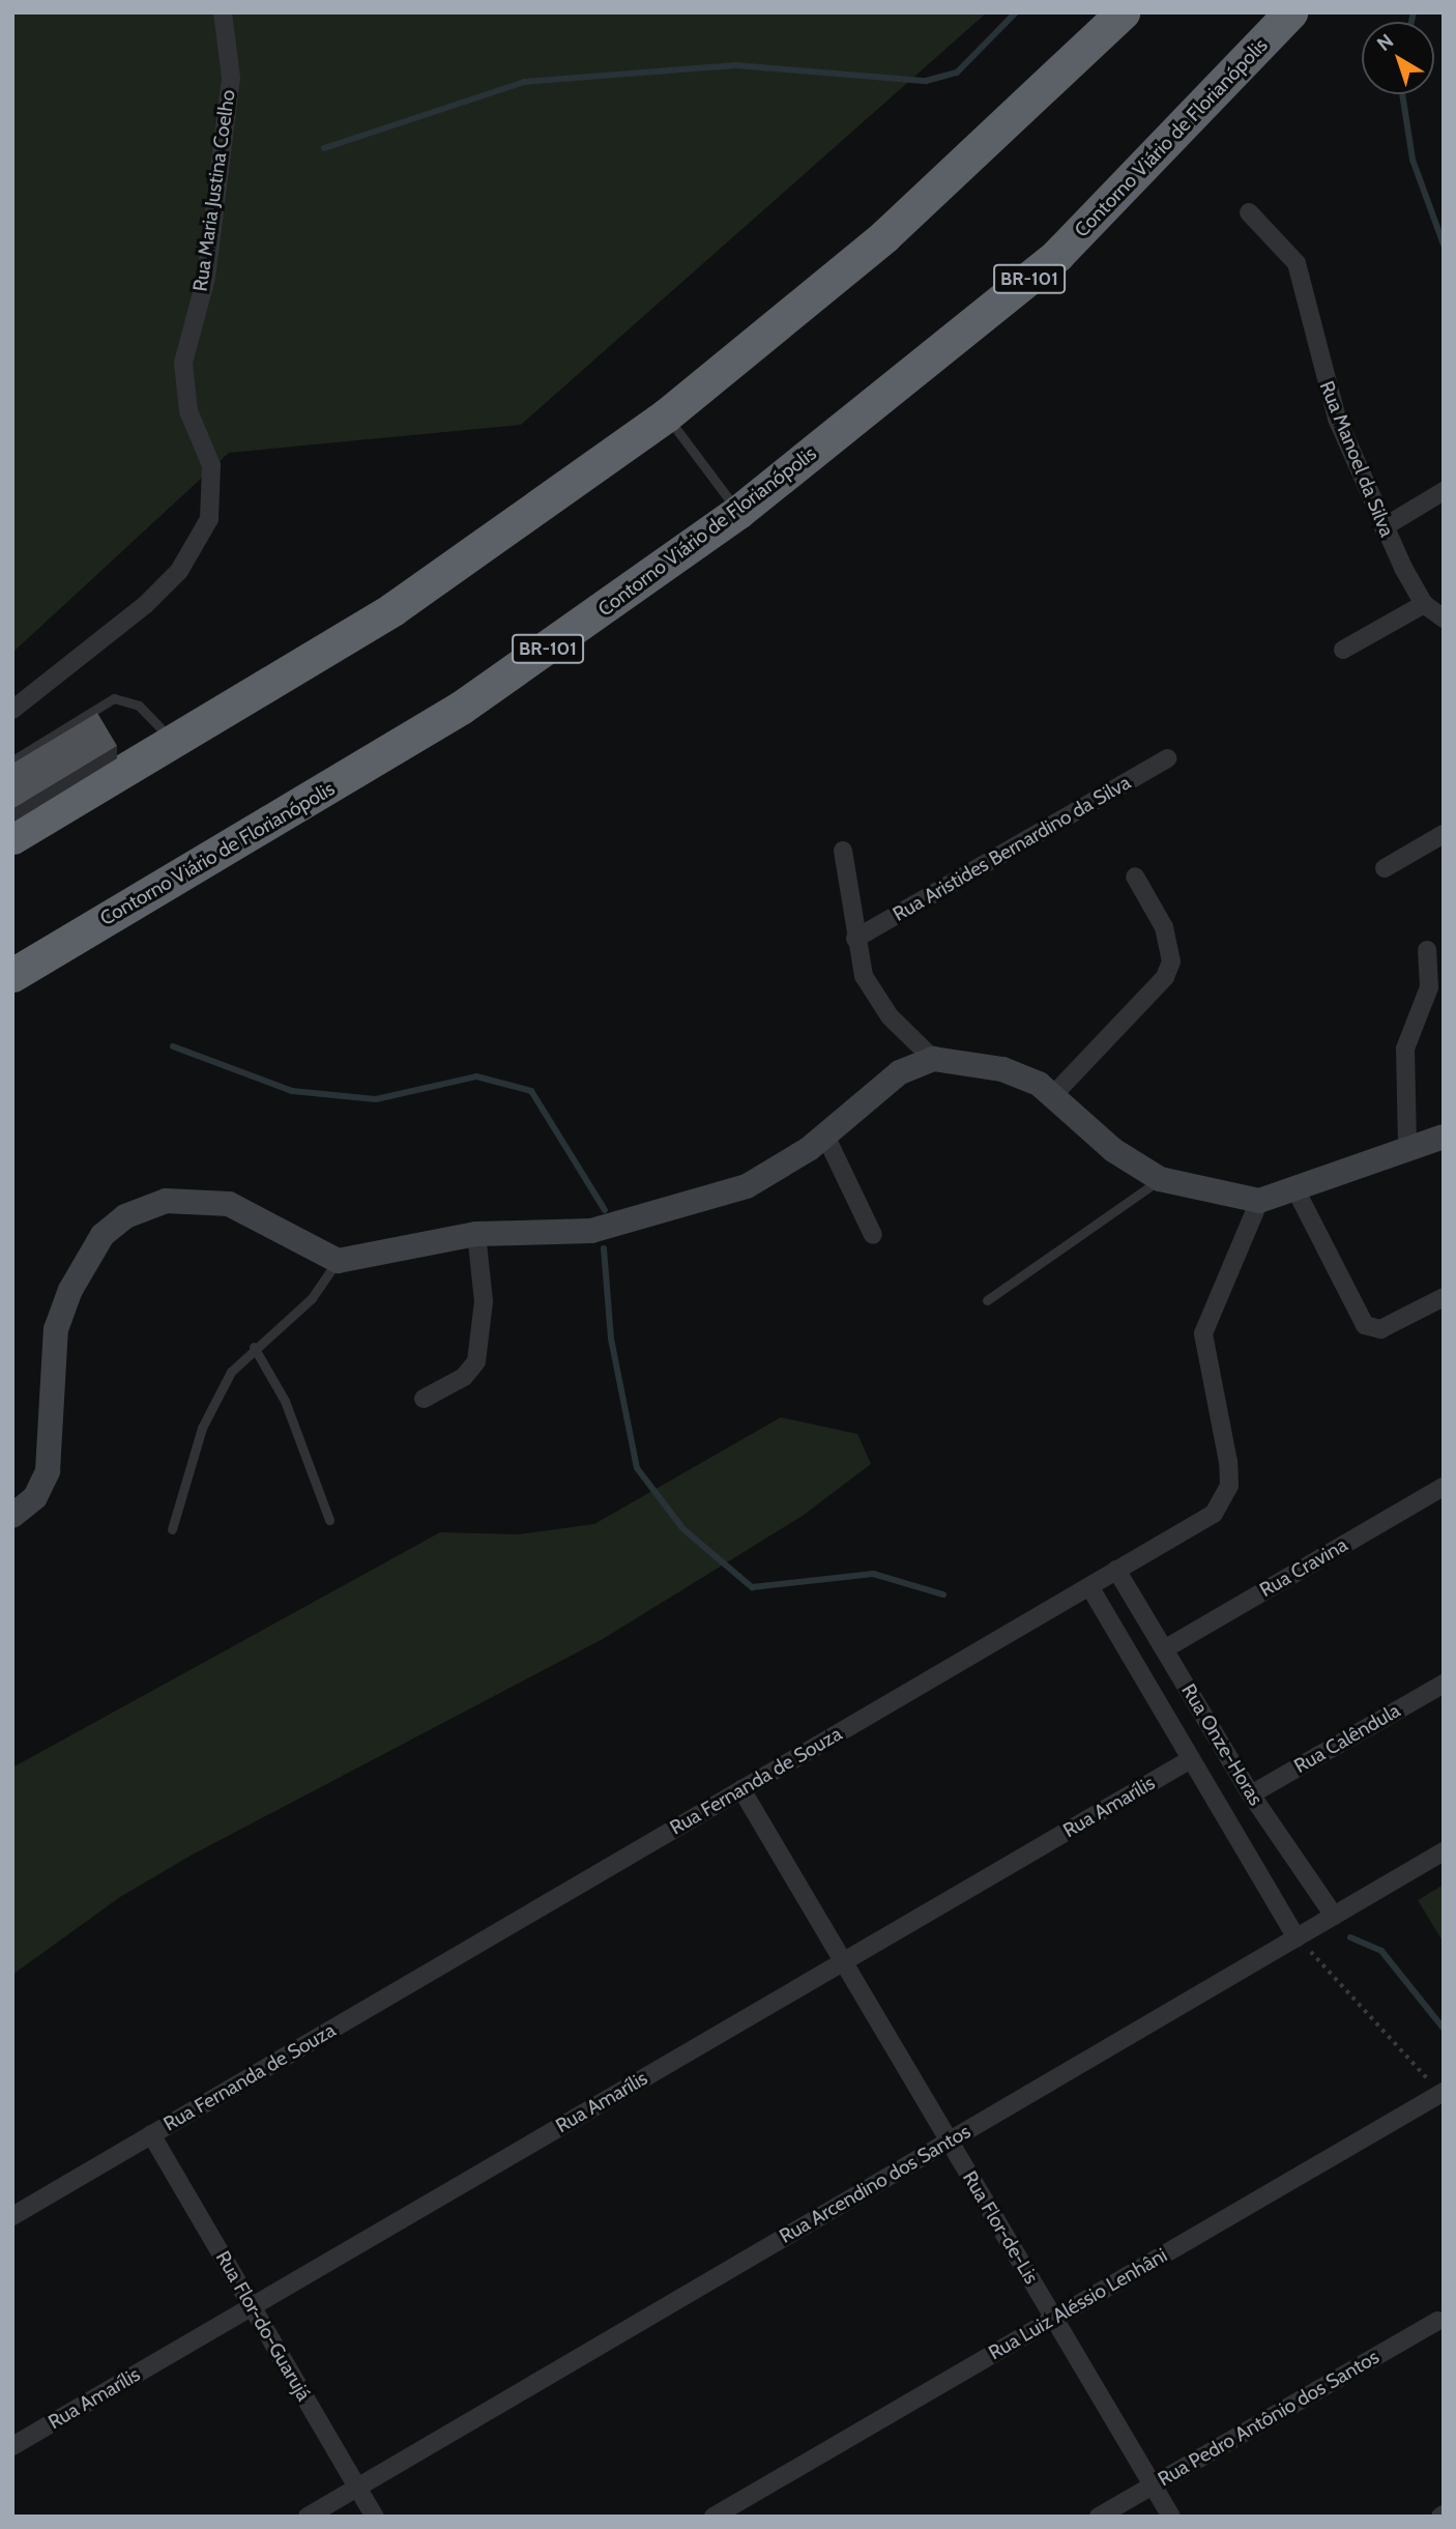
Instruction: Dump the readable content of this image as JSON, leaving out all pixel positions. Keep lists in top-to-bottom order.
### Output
{
  "streets": {
    "highway": ["Contorno Viário de Florianópolis", "BR-101"],
    "street": [
      "Rua Maria Justina Coelho",
      "Rua Manoel da Silva",
      "Rua Aristides Bernardino da Silva",
      "Rua Cravina",
      "Rua Calêndula",
      "Rua Onze-Horas",
      "Rua Fernanda de Souza",
      "Rua Amarílis",
      "Rua Arcendino dos Santos",
      "Rua Flor-de-Lis",
      "Rua Luiz Aléssio Lenhâni",
      "Rua Flor-do-Guarujá",
      "Rua Pedro Antônio dos Santos"
    ]
  },
  "crossings": [
    ["Rua Cravina", "Rua Onze-Horas"],
    ["Rua Calêndula", "Rua Onze-Horas"],
    ["Rua Onze-Horas", "Rua Fernanda de Souza"],
    ["Rua Onze-Horas", "Rua Amarílis"],
    ["Rua Onze-Horas", "Rua Arcendino dos Santos"],
    ["Rua Fernanda de Souza", "Rua Flor-de-Lis"],
    ["Rua Fernanda de Souza", "Rua Flor-do-Guarujá"],
    ["Rua Amarílis", "Rua Flor-de-Lis"],
    ["Rua Amarílis", "Rua Flor-do-Guarujá"],
    ["Rua Arcendino dos Santos", "Rua Flor-de-Lis"],
    ["Rua Arcendino dos Santos", "Rua Flor-do-Guarujá"],
    ["Rua Flor-de-Lis", "Rua Luiz Aléssio Lenhâni"],
    ["Rua Flor-de-Lis", "Rua Pedro Antônio dos Santos"]
  ],
  "north": "top left"
}
